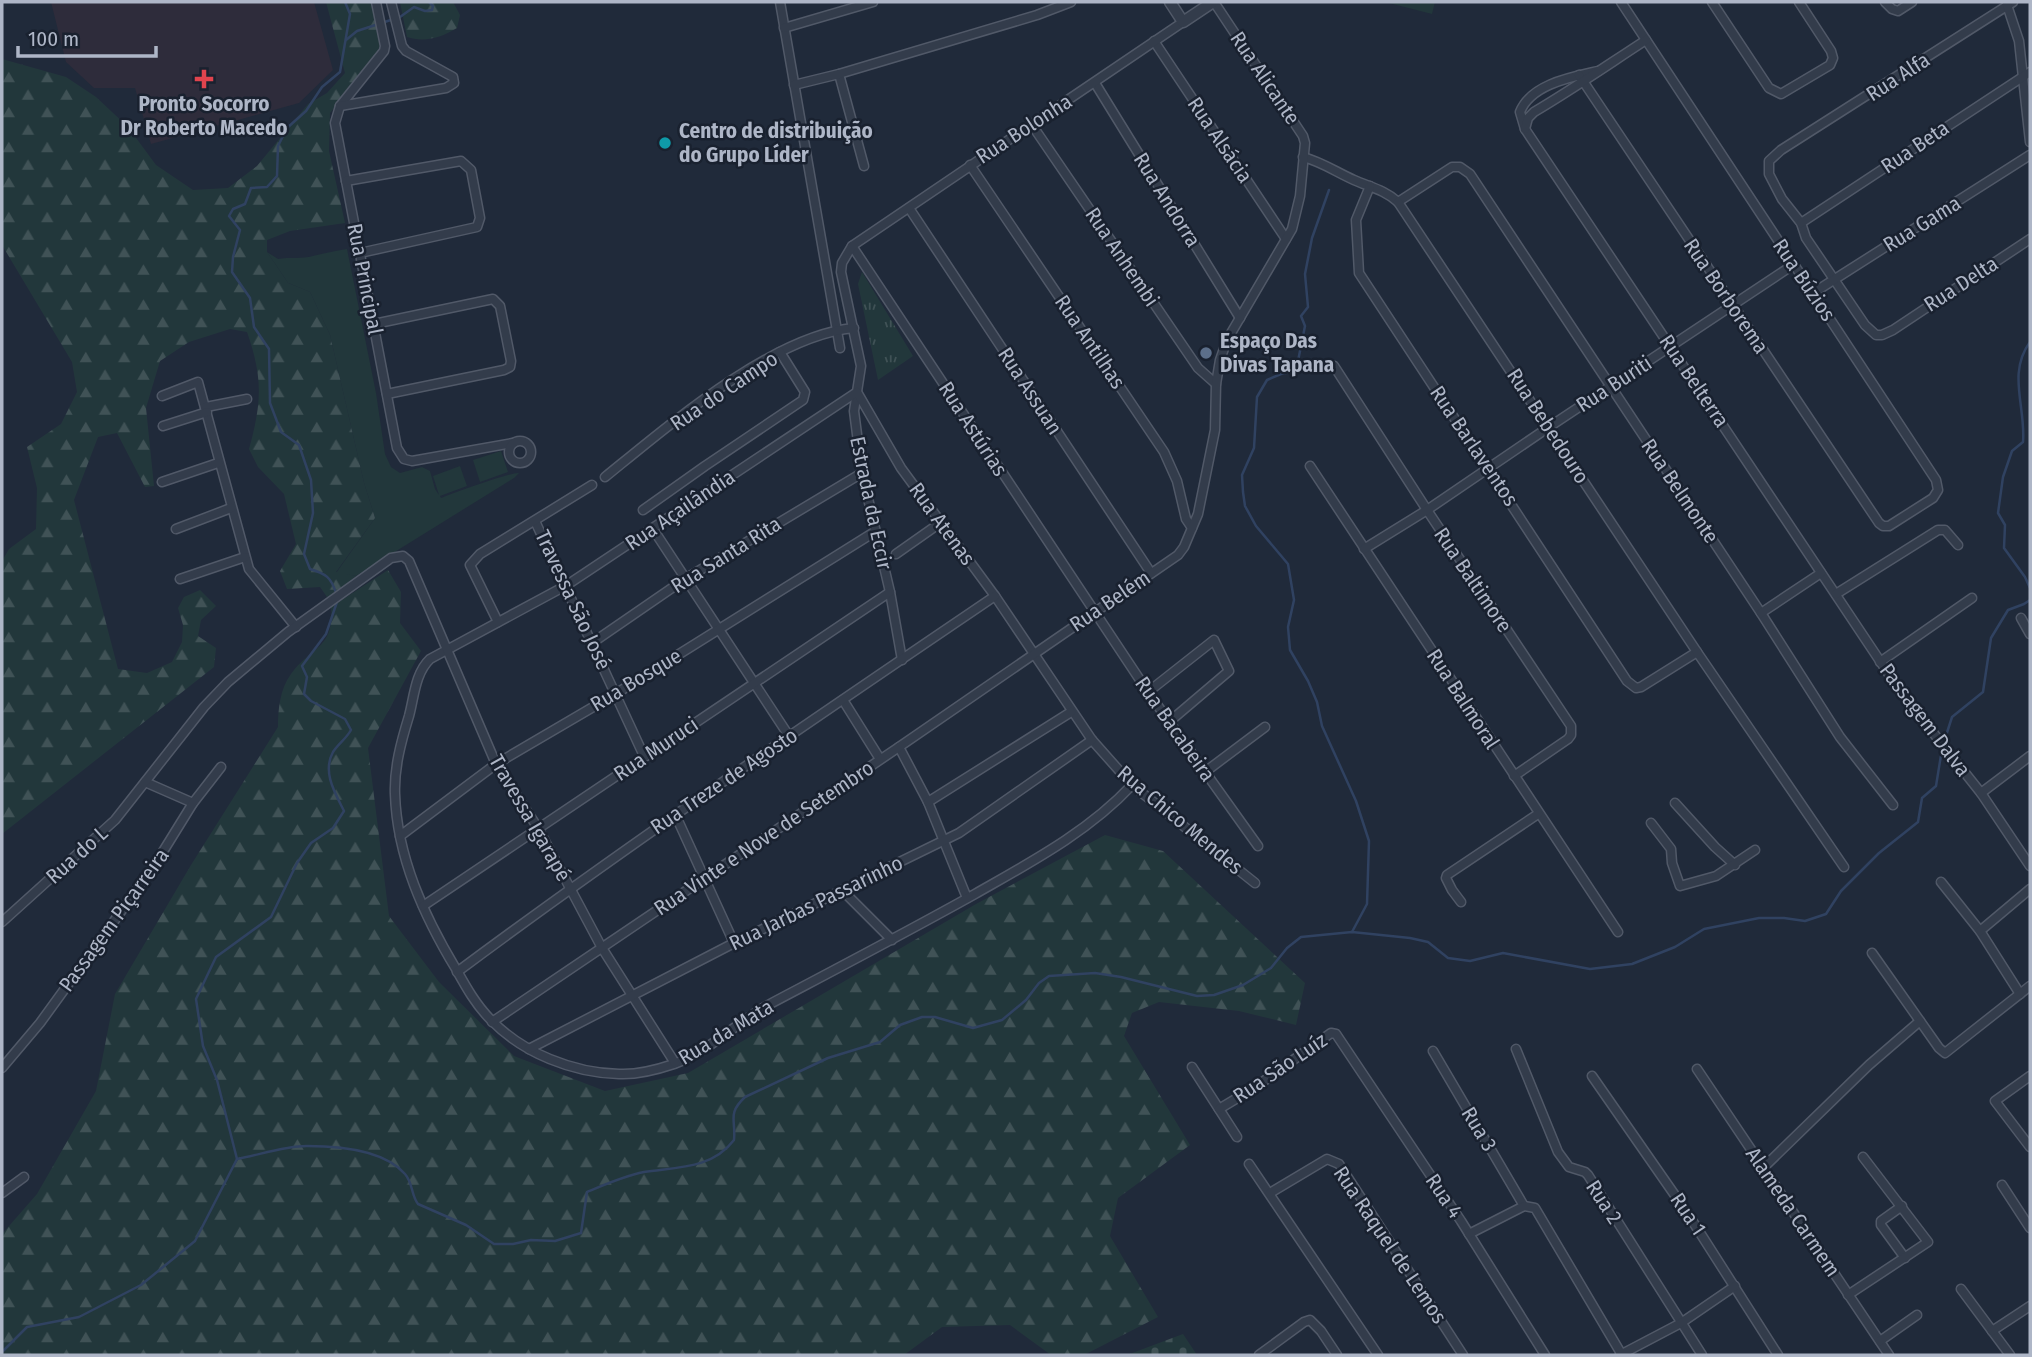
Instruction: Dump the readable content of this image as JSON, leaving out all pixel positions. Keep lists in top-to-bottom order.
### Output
{
  "streets": {
    "street": [
      "Rua Alfa",
      "Rua Alicante",
      "Rua Bolonha",
      "Rua Alsácia",
      "Rua Beta",
      "Rua Andorra",
      "Rua Gama",
      "Rua Anhembi",
      "Rua Principal",
      "Rua Búzios",
      "Rua Delta",
      "Rua Borborema",
      "Rua Antilhas",
      "Rua Belterra",
      "Rua Buriti",
      "Rua do Campo",
      "Rua Assuan",
      "Rua Bebedouro",
      "Rua Astúrias",
      "Rua Barlaventos",
      "Rua Belmonte",
      "Estrada da Eccir",
      "Rua Açailândia",
      "Rua Atenas",
      "Rua Santa Rita",
      "Rua Baltimore",
      "Travessa São José",
      "Rua Belém",
      "Rua Bosque",
      "Rua Balmoral",
      "Passagem Dalva",
      "Rua Bacabeira",
      "Rua Muruci",
      "Rua Treze de Agosto",
      "Travessa Igarapé",
      "Rua Chico Mendes",
      "Rua Vinte e Nove de Setembro",
      "Rua do L",
      "Rua Jarbas Passarinho",
      "Passagem Piçarreira",
      "Rua da Mata",
      "Rua São Luíz",
      "Rua 3",
      "Rua 4",
      "Rua 2",
      "Alameda Carmem",
      "Rua 1",
      "Rua Raquel de Lemos"
    ]
  },
  "crossings": [
    ["Rua Alfa", "Rua Beta"],
    ["Rua Alicante", "Rua Bolonha"],
    ["Rua Alicante", "Rua Alsácia"],
    ["Rua Bolonha", "Rua Alsácia"],
    ["Rua Bolonha", "Rua Andorra"],
    ["Rua Bolonha", "Rua Anhembi"],
    ["Rua Bolonha", "Rua Antilhas"],
    ["Rua Bolonha", "Rua Assuan"],
    ["Rua Bolonha", "Rua Astúrias"],
    ["Rua Bolonha", "Estrada da Eccir"],
    ["Rua Gama", "Rua Búzios"],
    ["Rua Gama", "Rua Delta"],
    ["Rua Búzios", "Rua Borborema"],
    ["Rua Búzios", "Rua Buriti"],
    ["Rua Borborema", "Rua Buriti"],
    ["Rua Antilhas", "Rua Belém"],
    ["Rua Belterra", "Rua Buriti"],
    ["Rua Belterra", "Passagem Dalva"],
    ["Rua Buriti", "Rua Bebedouro"],
    ["Rua Buriti", "Rua Barlaventos"],
    ["Rua Buriti", "Rua Belmonte"],
    ["Rua Buriti", "Rua Baltimore"],
    ["Rua Buriti", "Rua Balmoral"],
    ["Rua do Campo", "Estrada da Eccir"],
    ["Rua Assuan", "Rua Belém"],
    ["Rua Bebedouro", "Rua Barlaventos"],
    ["Rua Bebedouro", "Rua Belmonte"],
    ["Rua Astúrias", "Rua Belém"],
    ["Rua Astúrias", "Rua Bacabeira"],
    ["Estrada da Eccir", "Rua Açailândia"],
    ["Estrada da Eccir", "Rua Atenas"],
    ["Estrada da Eccir", "Rua Santa Rita"],
    ["Estrada da Eccir", "Rua Bosque"],
    ["Estrada da Eccir", "Rua Muruci"],
    ["Estrada da Eccir", "Rua Treze de Agosto"],
    ["Rua Açailândia", "Rua Atenas"],
    ["Rua Açailândia", "Travessa São José"],
    ["Rua Açailândia", "Rua da Mata"],
    ["Rua Atenas", "Rua Belém"],
    ["Rua Atenas", "Rua Treze de Agosto"],
    ["Rua Atenas", "Rua Chico Mendes"],
    ["Rua Atenas", "Rua Vinte e Nove de Setembro"],
    ["Rua Santa Rita", "Travessa São José"],
    ["Rua Baltimore", "Rua Balmoral"],
    ["Travessa São José", "Rua Bosque"],
    ["Travessa São José", "Rua Muruci"],
    ["Rua Belém", "Rua Bacabeira"],
    ["Rua Belém", "Rua Chico Mendes"],
    ["Rua Belém", "Rua Vinte e Nove de Setembro"],
    ["Rua Bosque", "Travessa Igarapé"],
    ["Rua Bosque", "Rua da Mata"],
    ["Rua Muruci", "Travessa Igarapé"],
    ["Rua Muruci", "Rua da Mata"],
    ["Rua Treze de Agosto", "Travessa Igarapé"],
    ["Rua Treze de Agosto", "Rua da Mata"],
    ["Travessa Igarapé", "Rua Vinte e Nove de Setembro"],
    ["Travessa Igarapé", "Rua Jarbas Passarinho"],
    ["Travessa Igarapé", "Rua da Mata"],
    ["Rua Chico Mendes", "Rua Vinte e Nove de Setembro"],
    ["Rua Chico Mendes", "Rua Jarbas Passarinho"],
    ["Rua Chico Mendes", "Rua da Mata"],
    ["Rua Vinte e Nove de Setembro", "Rua da Mata"],
    ["Rua Jarbas Passarinho", "Rua da Mata"],
    ["Rua São Luíz", "Rua 4"]
  ],
  "places": {
    "health": ["Pronto Socorro Dr Roberto Macedo"],
    "other": ["Centro de distribuição do Grupo Líder", "Espaço Das Divas Tapana"]
  },
  "scale_bar": "100 m"
}
